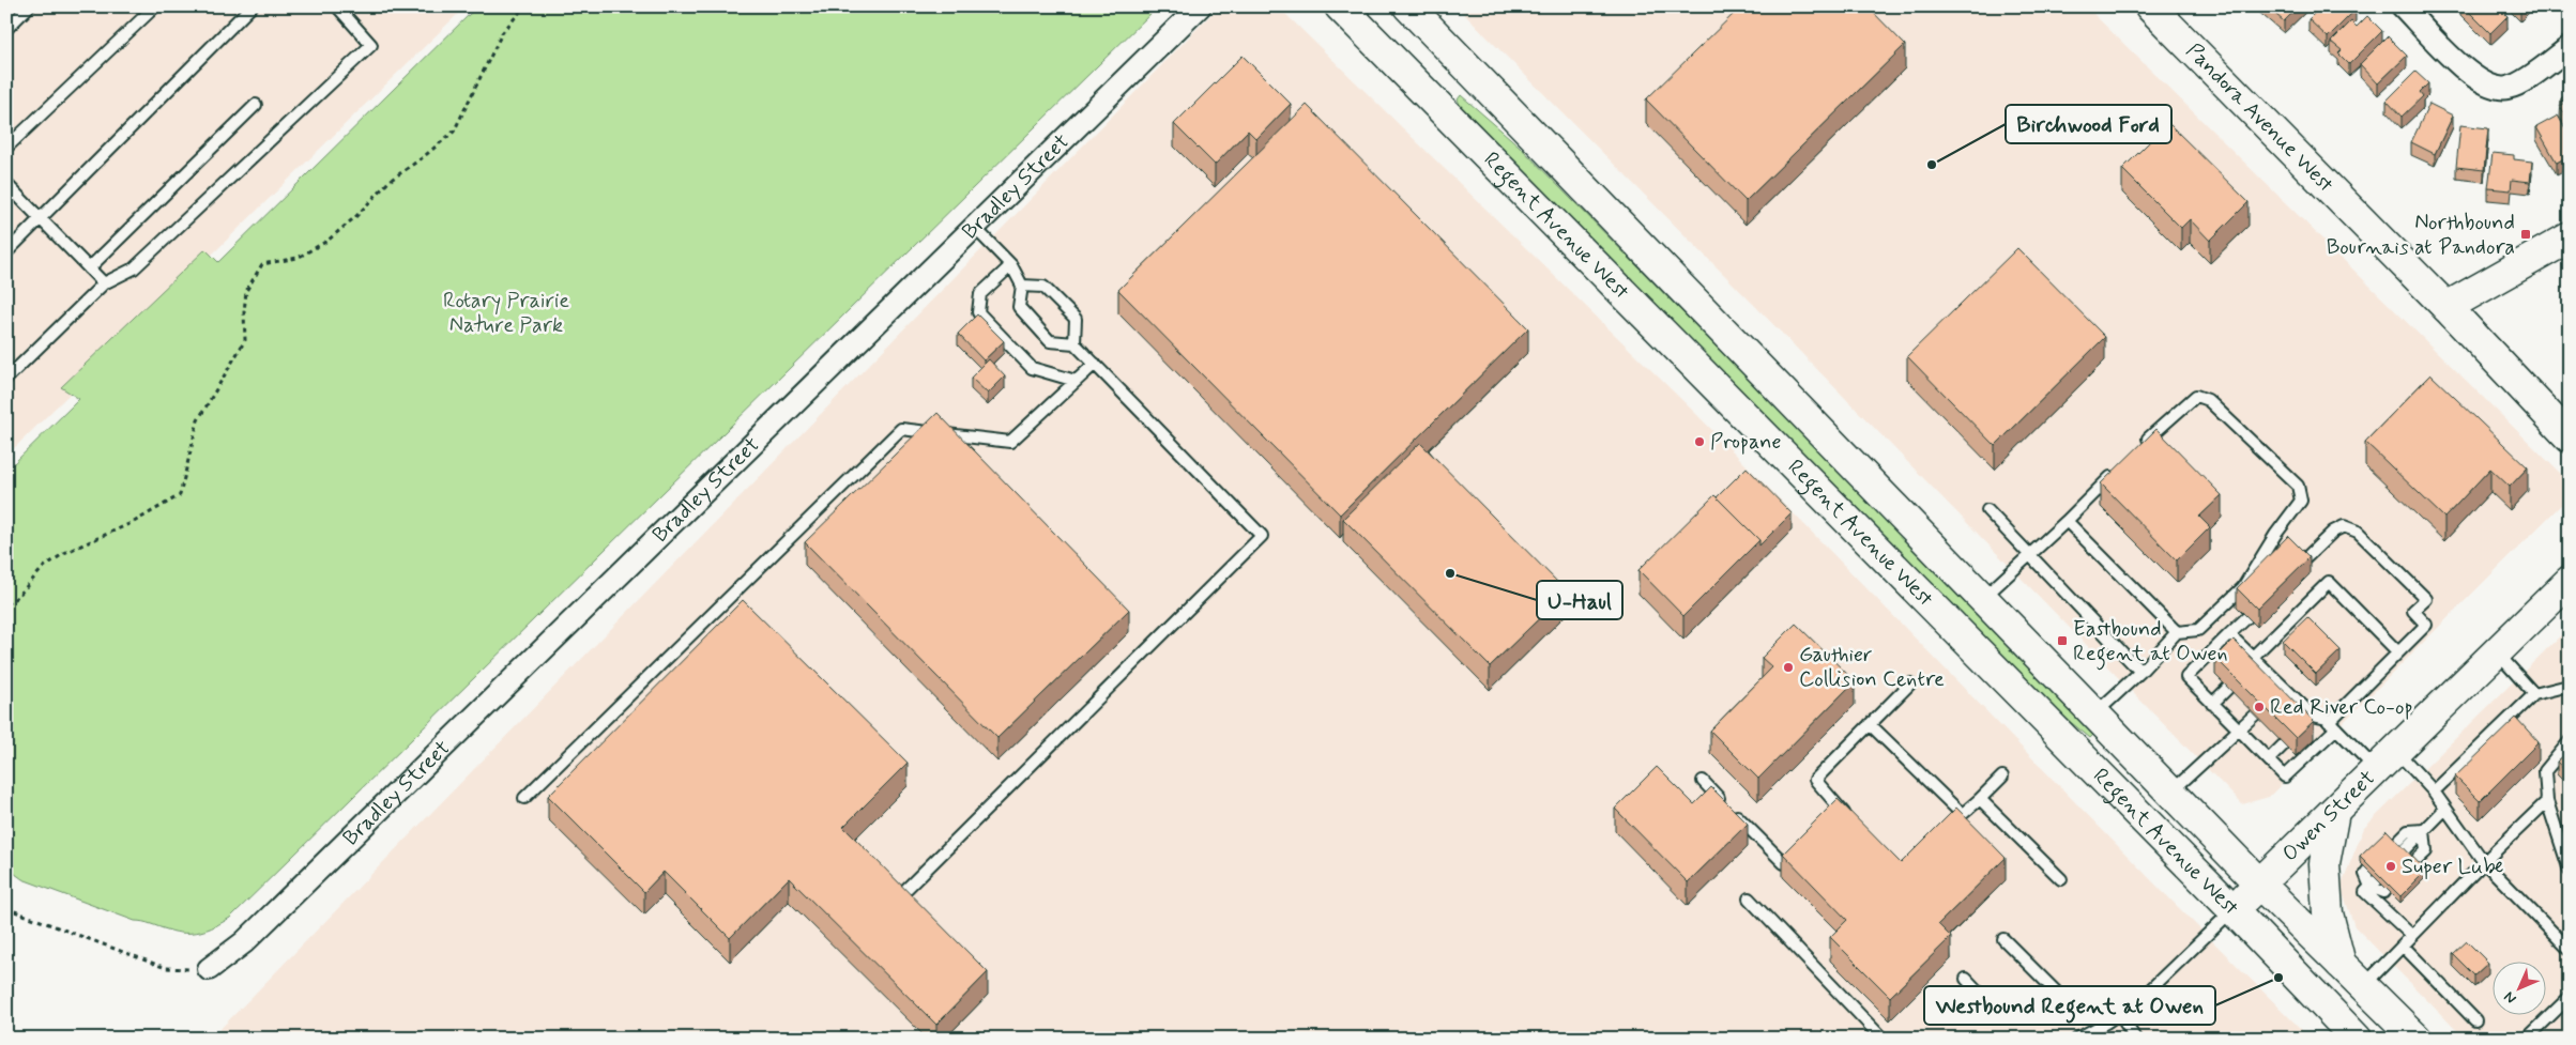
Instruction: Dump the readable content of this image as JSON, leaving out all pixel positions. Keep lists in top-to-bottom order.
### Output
{
  "streets": {
    "main road": ["Pandora Avenue West", "Regent Avenue West", "Owen Street"],
    "street": ["Bradley Street"]
  },
  "crossings": [
    ["Regent Avenue West", "Owen Street"]
  ],
  "parks": ["Rotary Prairie Nature Park"],
  "places": {
    "other": [
      "Birchwood Ford",
      "Propane",
      "U-Haul",
      "Gauthier Collision Centre",
      "Red River Co-op",
      "Super Lube",
      "Westbound Regent at Owen"
    ],
    "transit": ["Northbound Bournais at Pandora", "Eastbound Regent at Owen"]
  },
  "north": "bottom left"
}
